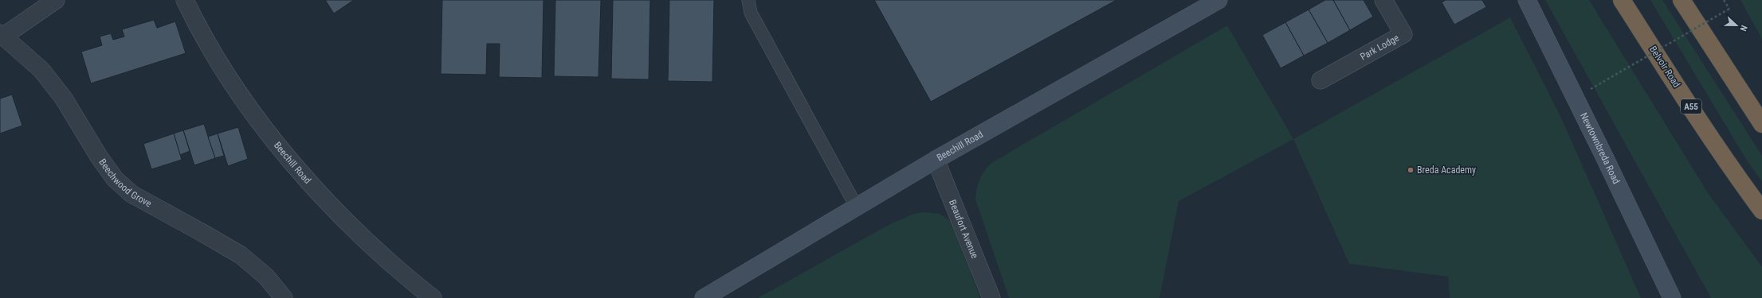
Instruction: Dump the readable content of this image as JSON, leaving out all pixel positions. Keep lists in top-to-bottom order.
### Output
{
  "streets": {
    "highway": ["Belvoir Road", "A55"],
    "street": [
      "Park Lodge",
      "Beechill Road",
      "Newtownbreda Road",
      "Beechwood Grove",
      "Beaufort Avenue"
    ]
  },
  "crossings": [
    ["Beechill Road", "Beaufort Avenue"]
  ],
  "places": ["Breda Academy"],
  "north": "right"
}
